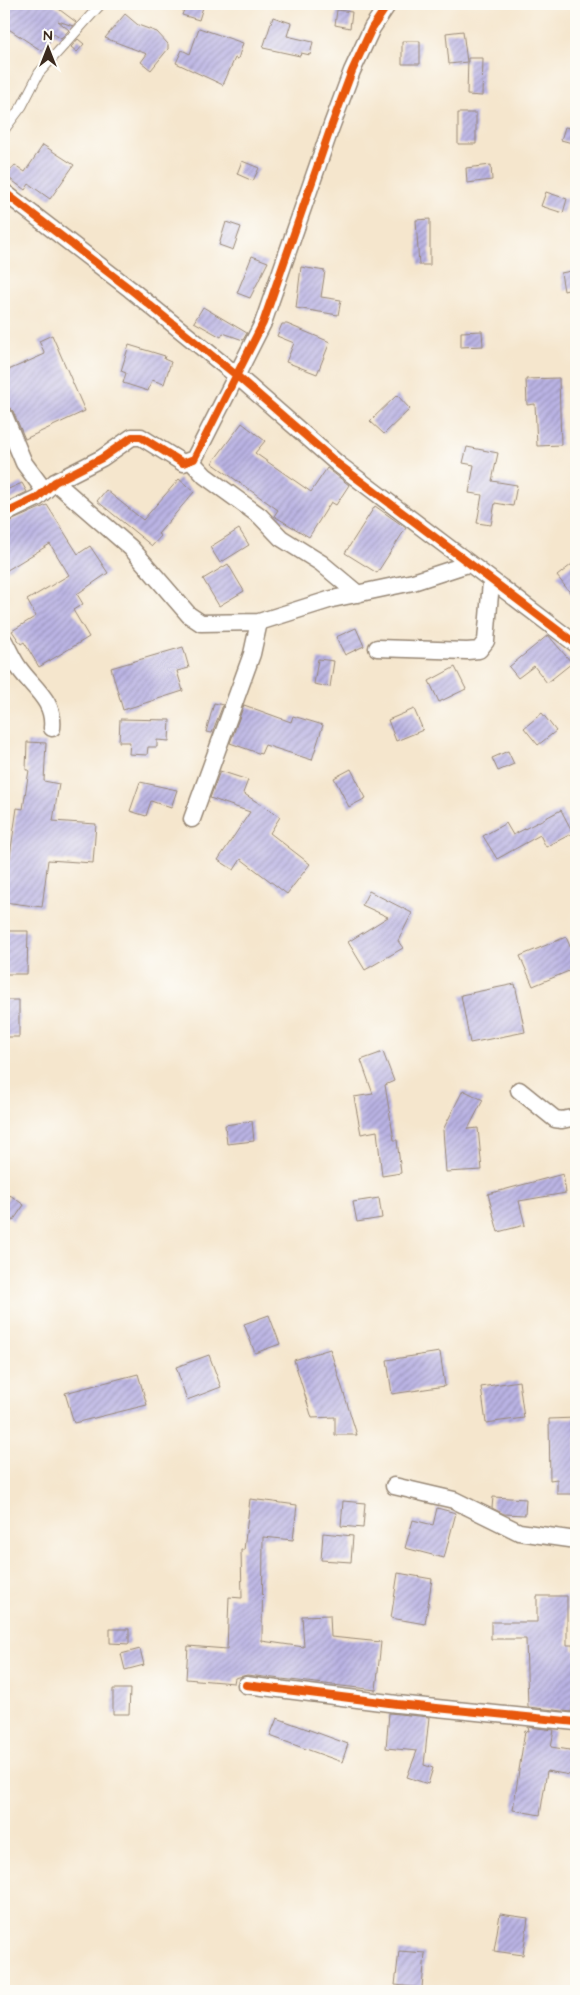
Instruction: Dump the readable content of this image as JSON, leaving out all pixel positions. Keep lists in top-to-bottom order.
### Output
{
  "north": "top"
}
